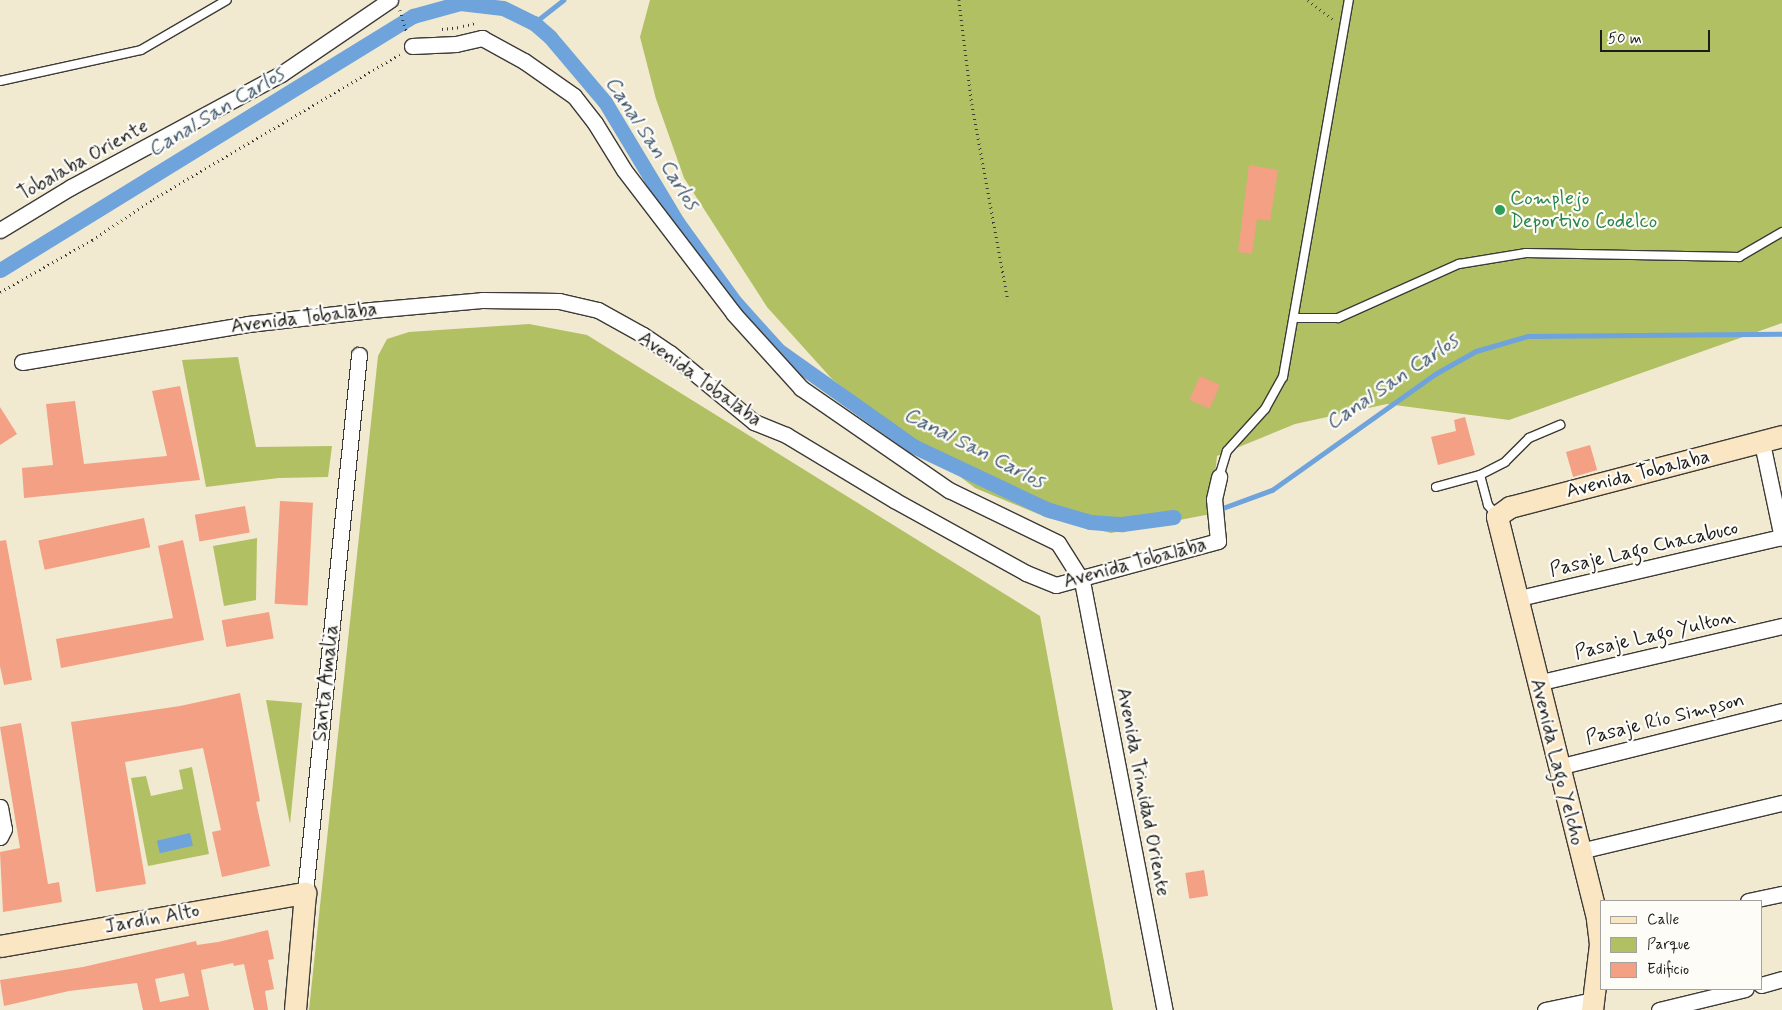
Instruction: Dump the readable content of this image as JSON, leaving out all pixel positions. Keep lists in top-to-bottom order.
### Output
{
  "streets": {
    "street": [
      "Tobalaba Oriente",
      "Avenida Tobalaba",
      "Pasaje Lago Chacabuco",
      "Pasaje Lago Yulton",
      "Santa Amalia",
      "Pasaje Río Simpson",
      "Avenida Lago Yelcho",
      "Avenida Trinidad Oriente",
      "Jardín Alto"
    ]
  },
  "crossings": [
    ["Avenida Tobalaba", "Avenida Lago Yelcho"],
    ["Avenida Tobalaba", "Avenida Trinidad Oriente"],
    ["Pasaje Lago Chacabuco", "Avenida Lago Yelcho"],
    ["Pasaje Lago Yulton", "Avenida Lago Yelcho"],
    ["Santa Amalia", "Jardín Alto"],
    ["Pasaje Río Simpson", "Avenida Lago Yelcho"]
  ],
  "water": ["Canal San Carlos"],
  "places": ["Complejo Deportivo Codelco"],
  "legend": ["Calle", "Parque", "Edificio"],
  "scale_bar": "50 m"
}
